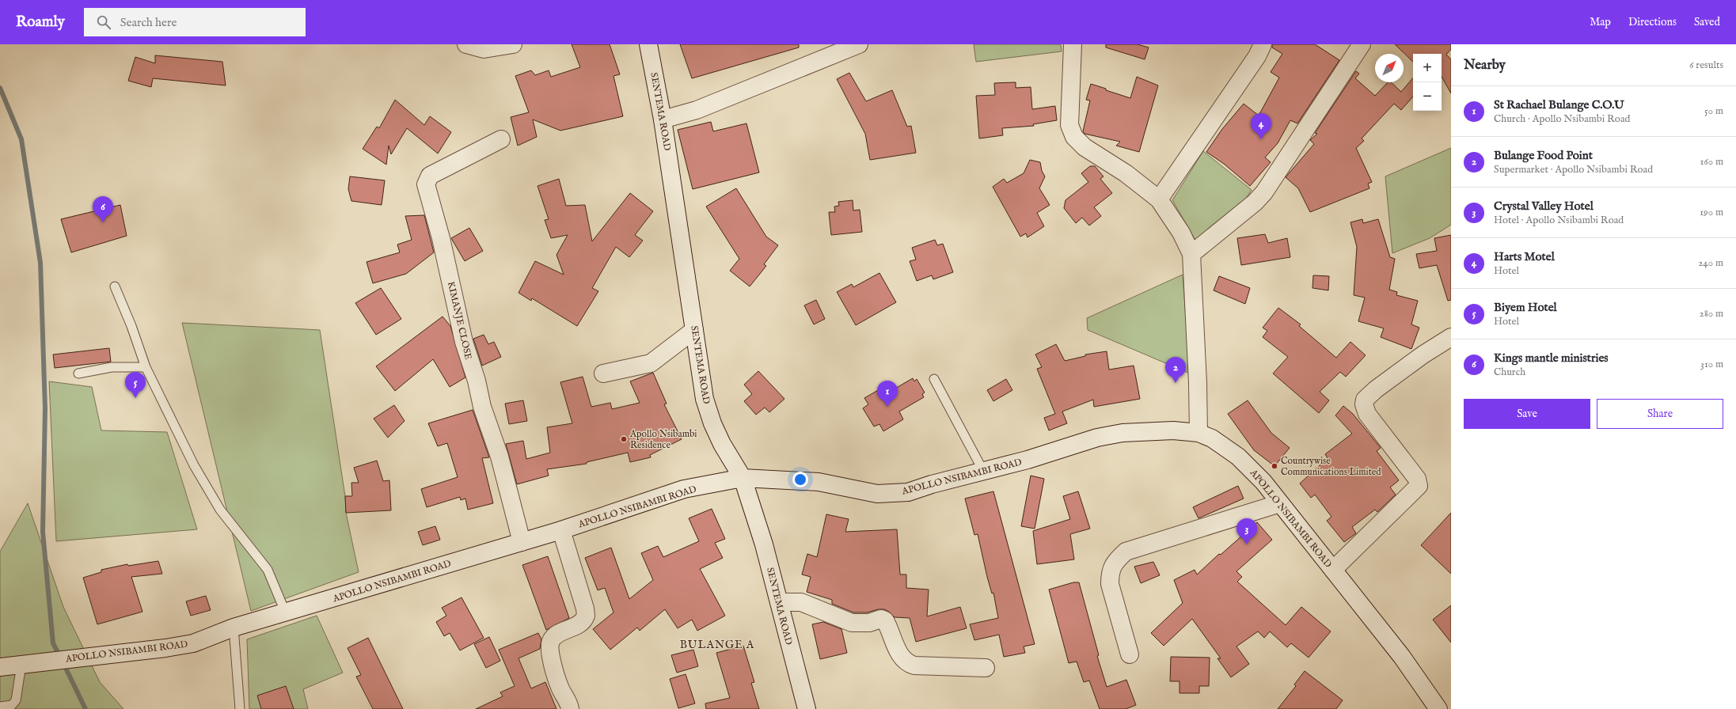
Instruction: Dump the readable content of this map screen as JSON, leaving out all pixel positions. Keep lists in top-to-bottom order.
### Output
{
  "streets": {
    "street": ["SENTEMA ROAD", "KIMANJE CLOSE", "APOLLO NSIBAMBI ROAD"]
  },
  "crossings": [
    ["SENTEMA ROAD", "APOLLO NSIBAMBI ROAD"],
    ["KIMANJE CLOSE", "APOLLO NSIBAMBI ROAD"]
  ],
  "districts": ["BULANGE A"],
  "places": ["Apollo Nsibambi Residence", "Countrywise Communications Limited"],
  "north": "top right",
  "page": {
    "header": "Roamly",
    "search": "Search here",
    "nav": ["Map", "Directions", "Saved"],
    "heading": ["Nearby", "6 results"],
    "map_buttons": ["+", "−"],
    "list": [
      {
        "mark": "1",
        "name": "St Rachael Bulange C.O.U",
        "note": "Church · Apollo Nsibambi Road",
        "value": "50 m"
      },
      {
        "mark": "2",
        "name": "Bulange Food Point",
        "note": "Supermarket · Apollo Nsibambi Road",
        "value": "160 m"
      },
      {
        "mark": "3",
        "name": "Crystal Valley Hotel",
        "note": "Hotel · Apollo Nsibambi Road",
        "value": "190 m"
      },
      {
        "mark": "4",
        "name": "Harts Motel",
        "note": "Hotel",
        "value": "240 m"
      },
      {
        "mark": "5",
        "name": "Biyem Hotel",
        "note": "Hotel",
        "value": "280 m"
      },
      {
        "mark": "6",
        "name": "Kings mantle ministries",
        "note": "Church",
        "value": "310 m"
      }
    ],
    "pins": [
      "4",
      "6",
      "2",
      "5",
      "1",
      "3"
    ],
    "buttons": ["Save", "Share"]
  }
}
